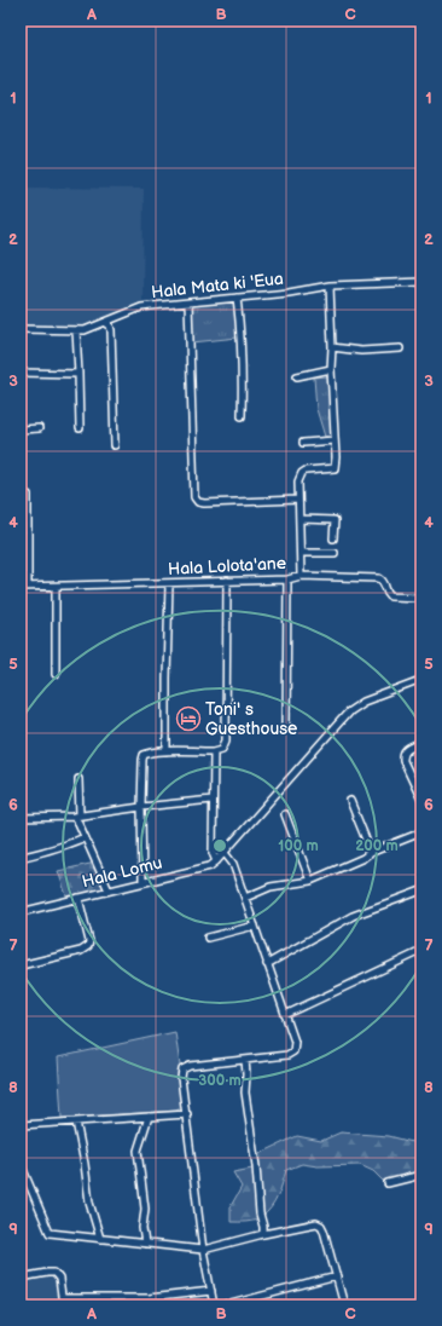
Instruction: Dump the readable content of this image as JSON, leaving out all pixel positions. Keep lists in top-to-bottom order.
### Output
{
  "streets": {
    "street": ["Hala Mata ki 'Eua", "Hala Lolota'ane", "Hala Lomu"]
  },
  "places": {
    "hotel": ["Toni' s Guesthouse"]
  },
  "grid": {
    "columns": ["A", "B", "C"],
    "rows": [
      "1",
      "2",
      "3",
      "4",
      "5",
      "6",
      "7",
      "8",
      "9"
    ]
  },
  "rings": ["100 m", "200 m", "300 m"]
}
